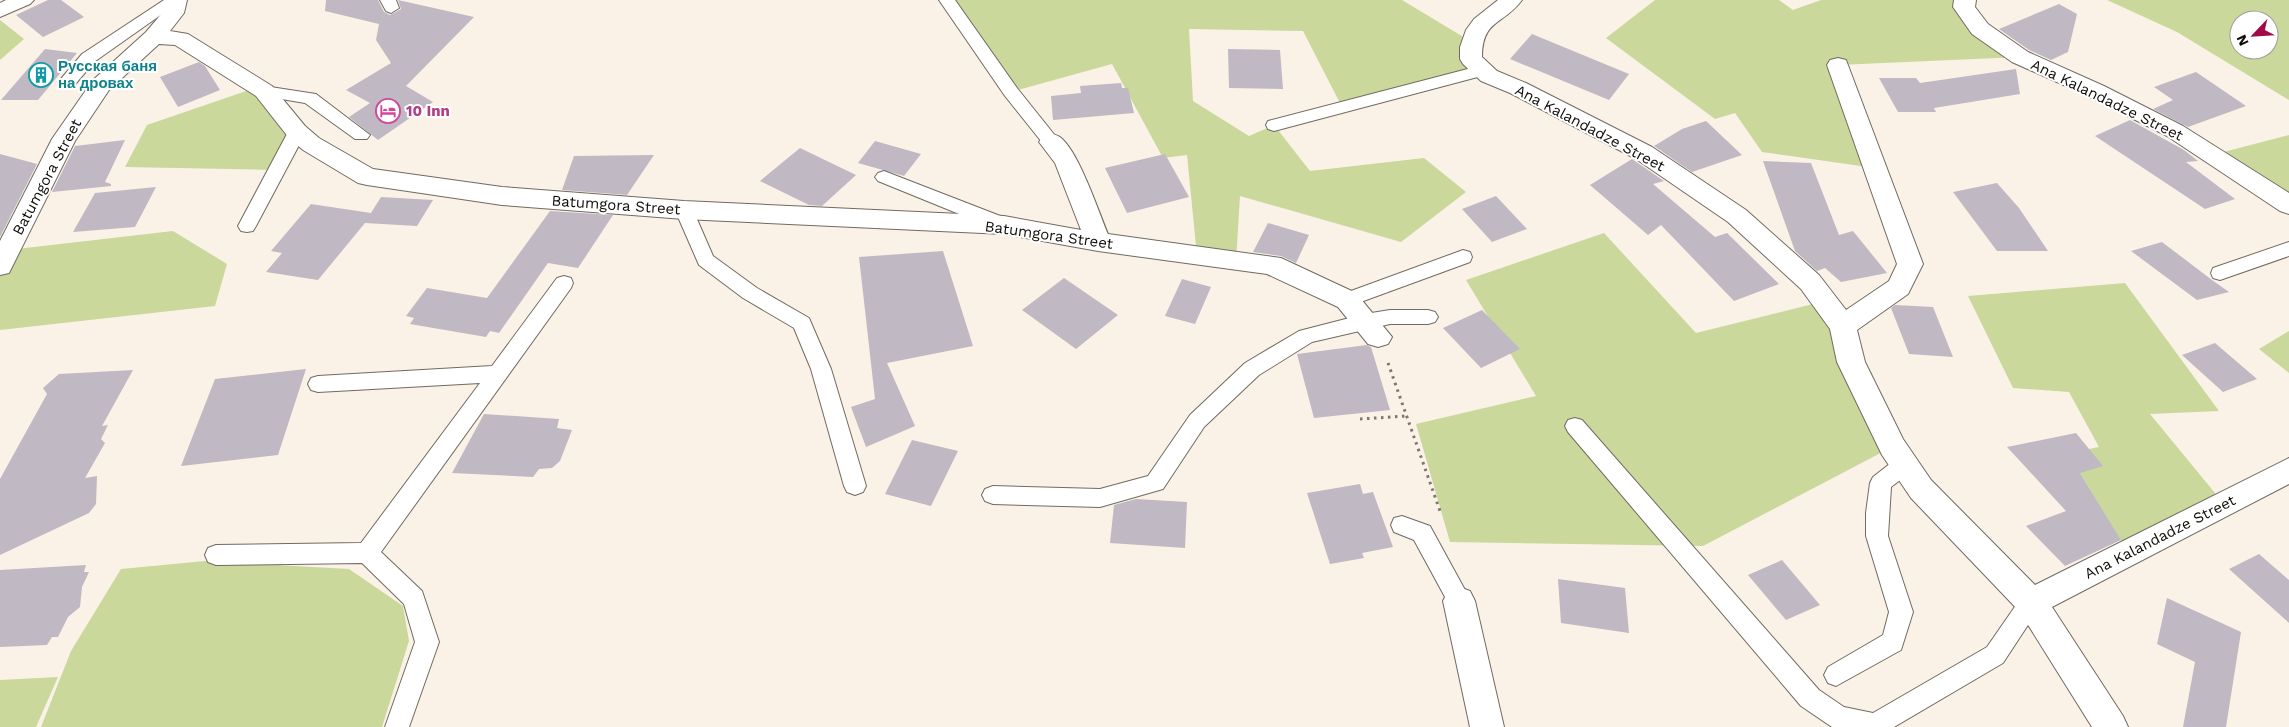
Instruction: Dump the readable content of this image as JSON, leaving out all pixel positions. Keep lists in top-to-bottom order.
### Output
{
  "streets": {
    "street": ["Ana Kalandadze Street", "Batumgora Street"]
  },
  "places": {
    "building": ["Русская баня на дровах"],
    "hotel": ["10 Inn"]
  },
  "north": "bottom left"
}
